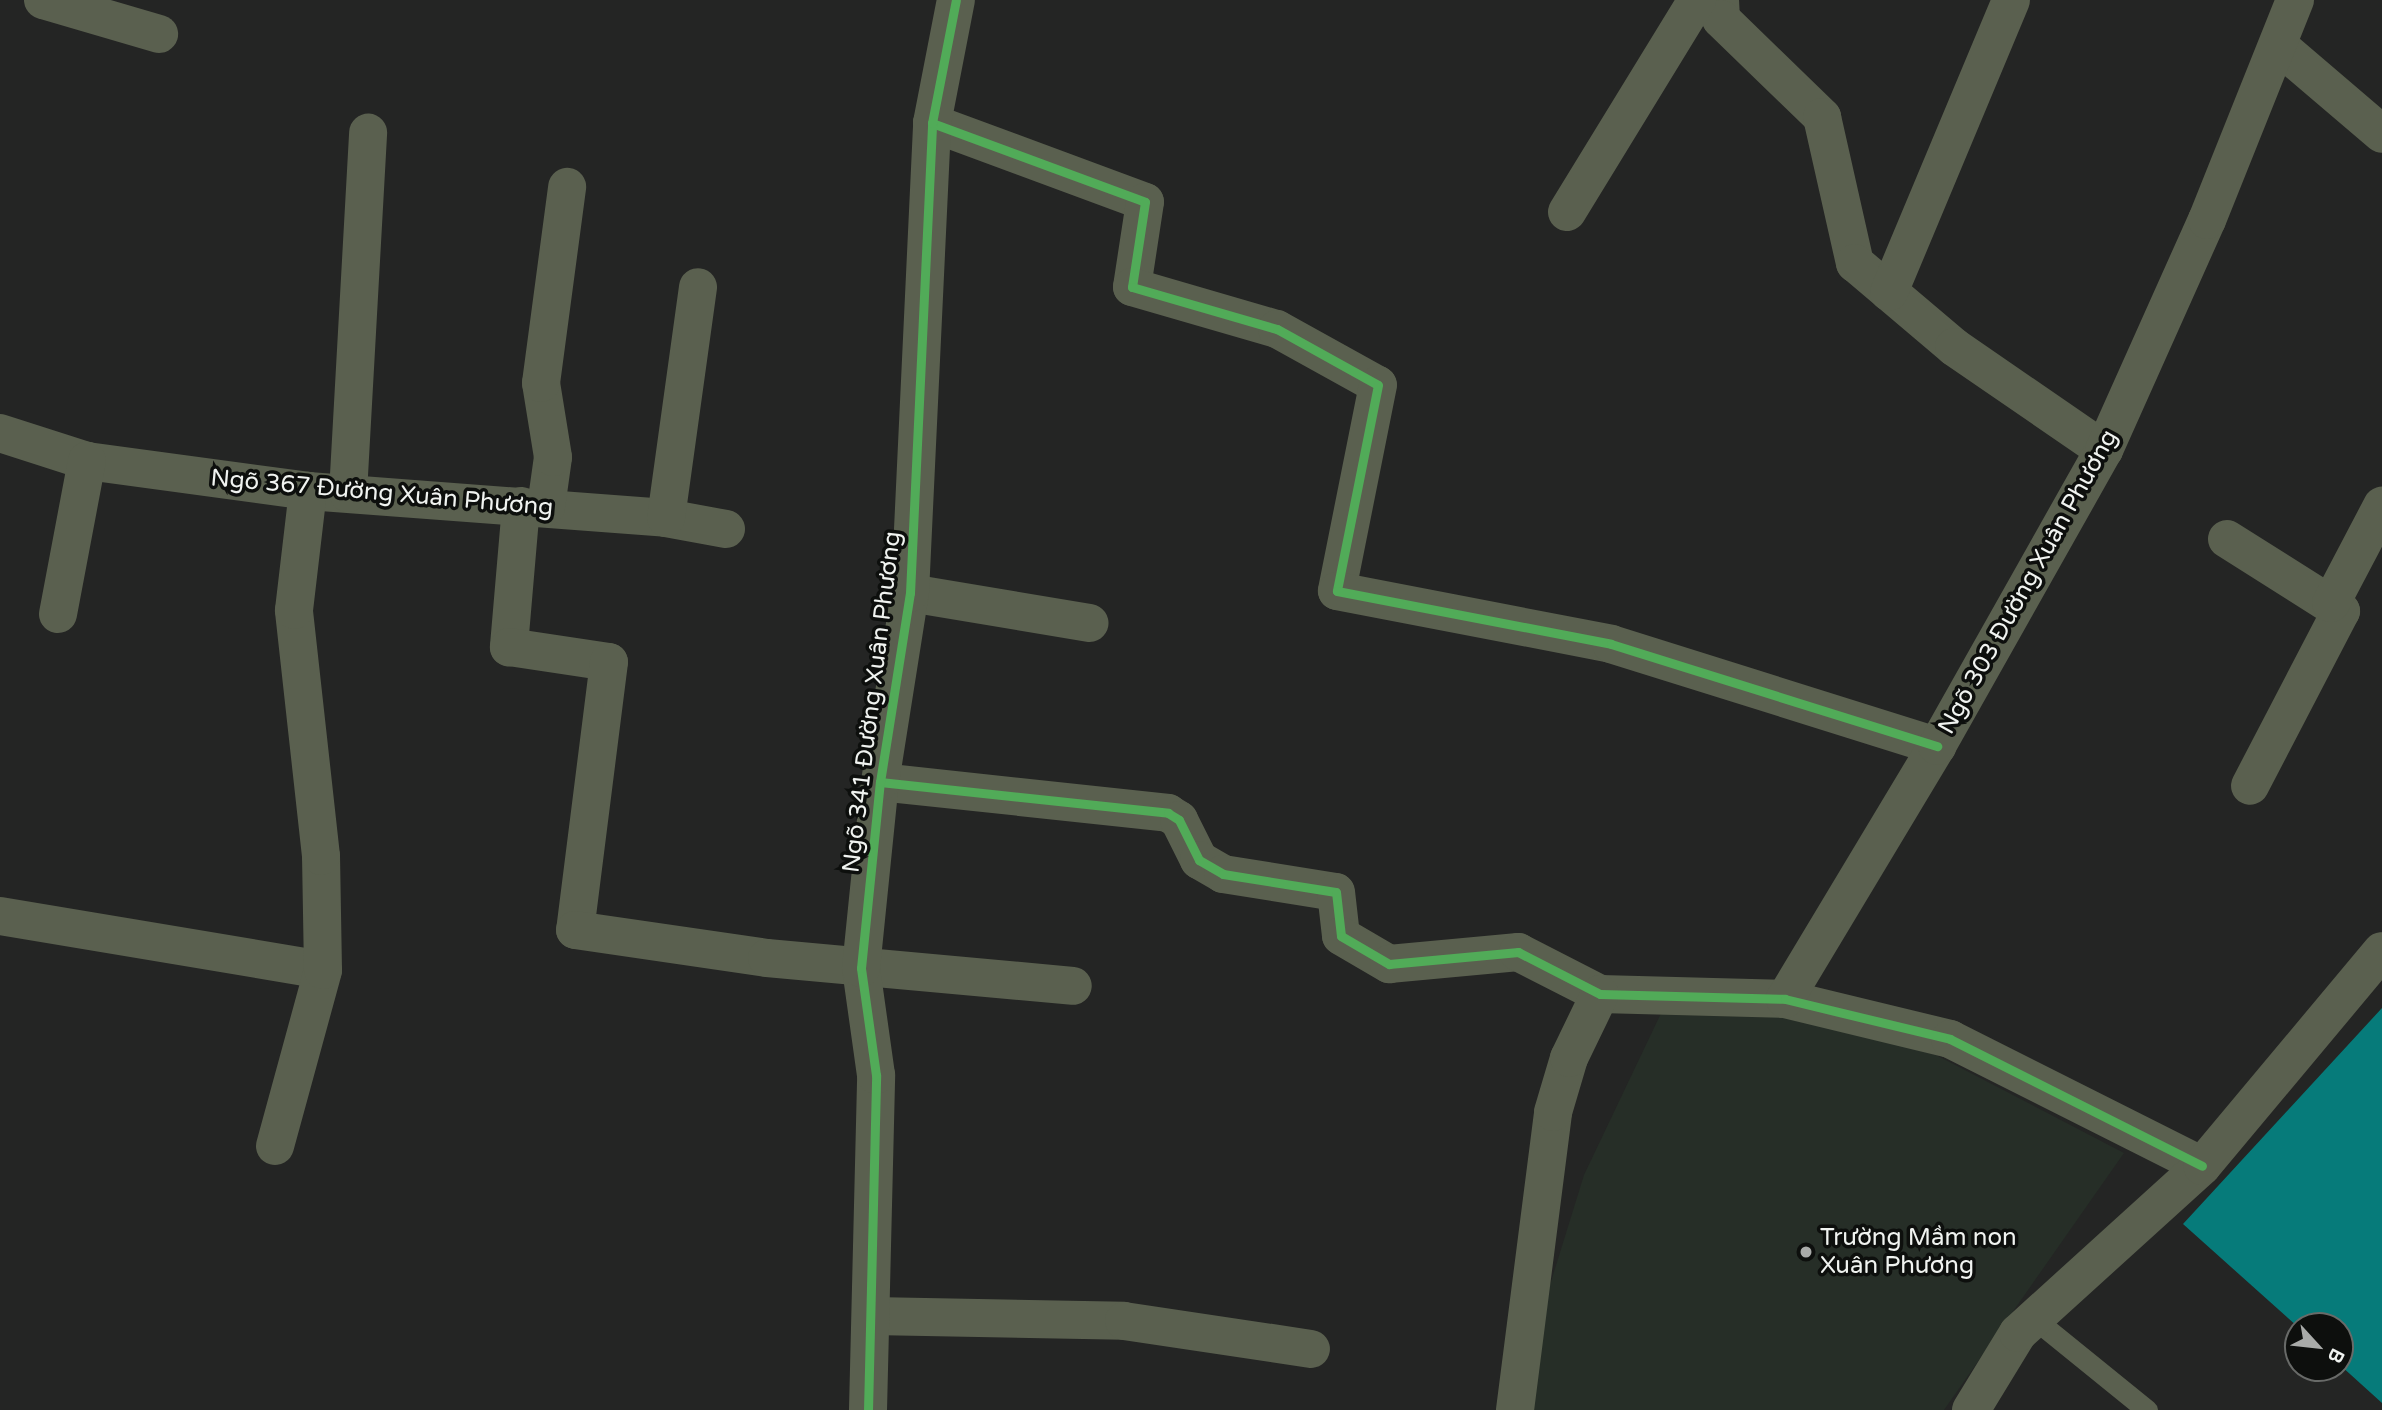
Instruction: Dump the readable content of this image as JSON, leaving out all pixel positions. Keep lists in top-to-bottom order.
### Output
{
  "streets": {
    "street": ["Ngõ 367 Đường Xuân Phương", "Ngõ 303 Đường Xuân Phương", "Ngõ 341 Đường Xuân Phương"]
  },
  "places": ["Trường Mầm non Xuân Phương"],
  "north": "bottom right"
}
